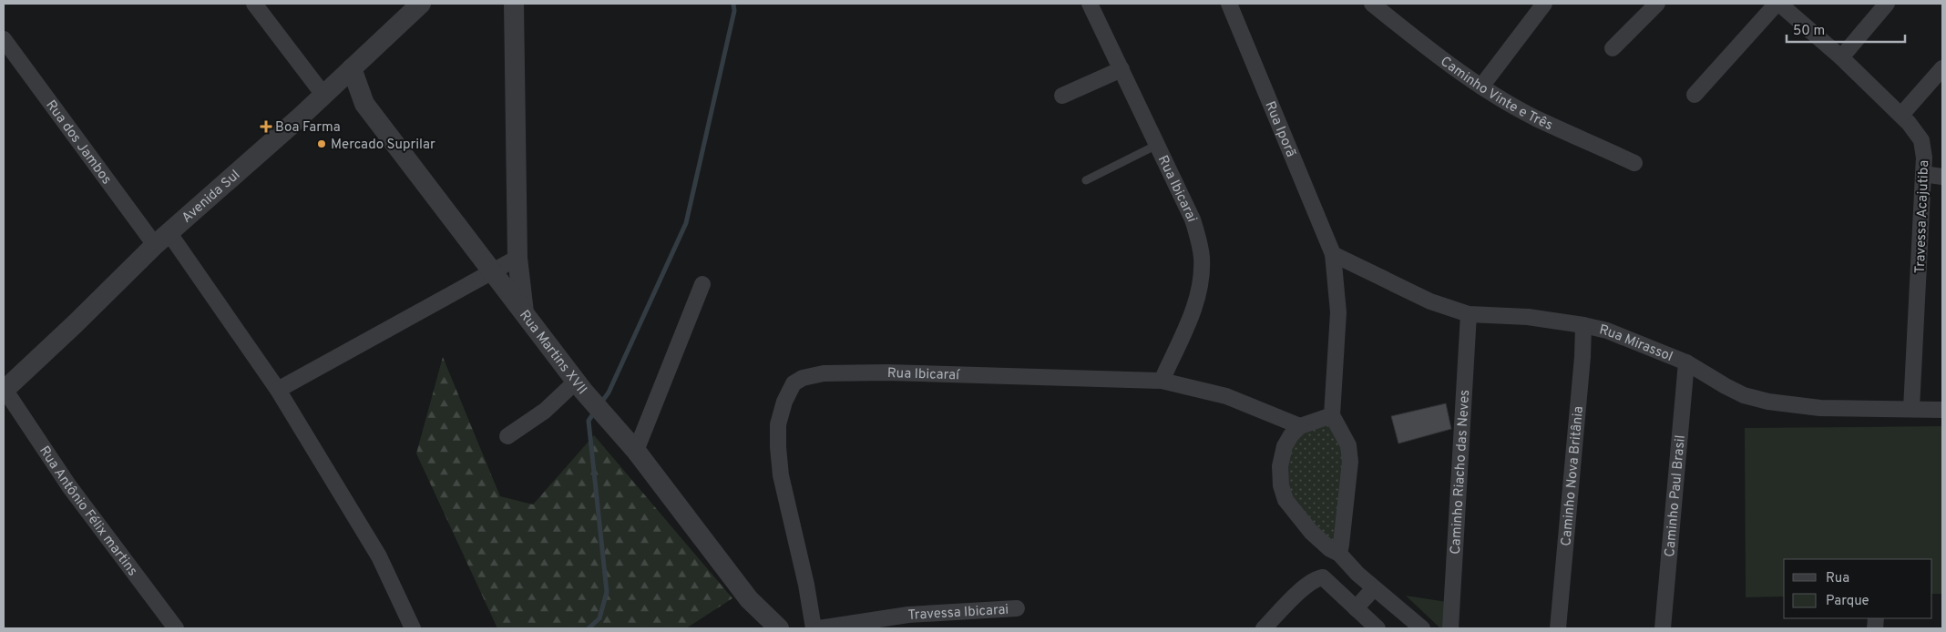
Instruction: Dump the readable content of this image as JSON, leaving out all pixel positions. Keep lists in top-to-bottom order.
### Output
{
  "streets": {
    "street": [
      "Caminho Vinte e Três",
      "Rua Iporã",
      "Rua dos Jambos",
      "Rua Ibicarai",
      "Avenida Sul",
      "Travessa Acajutiba",
      "Rua Mirassol",
      "Rua Martins XVII",
      "Rua Ibicaraí",
      "Caminho Riacho das Neves",
      "Caminho Nova Britânia",
      "Caminho Paul Brasil",
      "Rua Antônio Félix martins",
      "Travessa Ibicarai"
    ]
  },
  "crossings": [
    ["Rua Iporã", "Rua Mirassol"],
    ["Rua dos Jambos", "Avenida Sul"],
    ["Rua Ibicarai", "Rua Ibicaraí"],
    ["Avenida Sul", "Rua Antônio Félix martins"],
    ["Travessa Acajutiba", "Rua Mirassol"],
    ["Rua Mirassol", "Caminho Riacho das Neves"],
    ["Rua Mirassol", "Caminho Nova Britânia"],
    ["Rua Mirassol", "Caminho Paul Brasil"]
  ],
  "places": {
    "health": ["Boa Farma"],
    "other": ["Mercado Suprilar"]
  },
  "legend": ["Rua", "Parque"],
  "scale_bar": "50 m"
}
